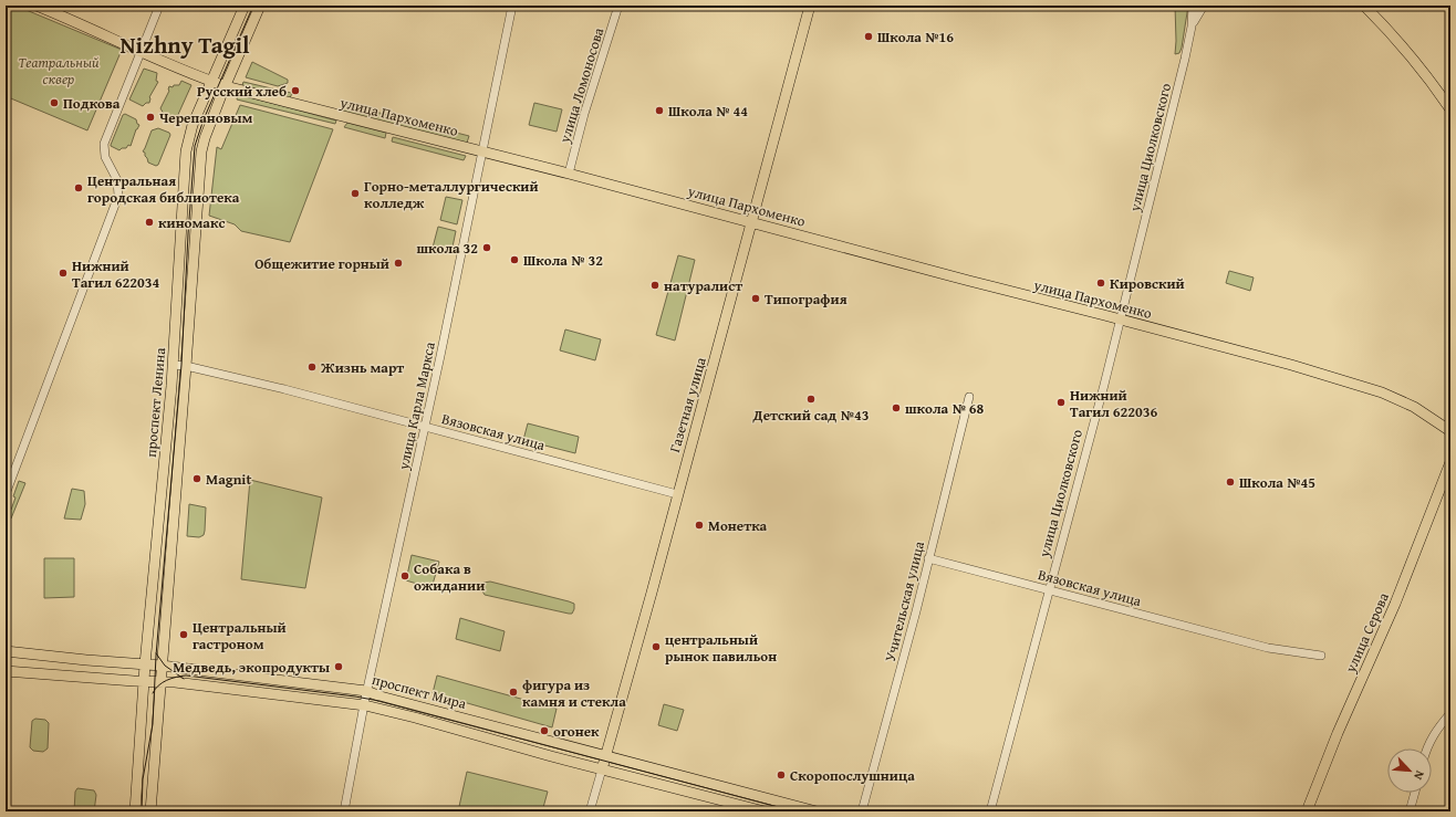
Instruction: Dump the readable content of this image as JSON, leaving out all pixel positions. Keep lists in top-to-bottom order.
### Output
{
  "streets": {
    "main road": [
      "улица Пархоменко",
      "проспект Ленина",
      "Газетная улица",
      "улица Серова",
      "проспект Мира"
    ],
    "street": [
      "улица Ломоносова",
      "улица Циолковского",
      "улица Карла Маркса",
      "Вязовская улица",
      "Учительская улица"
    ]
  },
  "crossings": [
    ["улица Ломоносова", "улица Пархоменко"],
    ["улица Пархоменко", "улица Циолковского"],
    ["улица Пархоменко", "проспект Ленина"],
    ["улица Пархоменко", "Газетная улица"],
    ["улица Пархоменко", "улица Карла Маркса"],
    ["улица Циолковского", "Вязовская улица"],
    ["проспект Ленина", "Вязовская улица"],
    ["проспект Ленина", "проспект Мира"],
    ["Газетная улица", "Вязовская улица"],
    ["Газетная улица", "проспект Мира"],
    ["улица Карла Маркса", "Вязовская улица"],
    ["улица Карла Маркса", "проспект Мира"],
    ["Вязовская улица", "Учительская улица"]
  ],
  "districts": ["Nizhny Tagil"],
  "parks": ["Театральный сквер"],
  "places": [
    "Школа №16",
    "Русский хлеб",
    "Подкова",
    "Школа № 44",
    "Черепановым",
    "Центральная городская библиотека",
    "Горно-металлургический колледж",
    "киномакс",
    "школа 32",
    "Школа № 32",
    "Общежитие горный",
    "Нижний Тагил 622034",
    "Кировский",
    "натуралист",
    "Типография",
    "Жизнь март",
    "Детский сад №43",
    "Нижний Тагил 622036",
    "школа № 68",
    "Magnit",
    "Школа №45",
    "Монетка",
    "Собака в ожидании",
    "Центральный гастроном",
    "центральный рынок павильон",
    "Медведь, экопродукты",
    "фигура из камня и стекла",
    "огонек",
    "Скоропослушница"
  ],
  "north": "bottom right"
}
